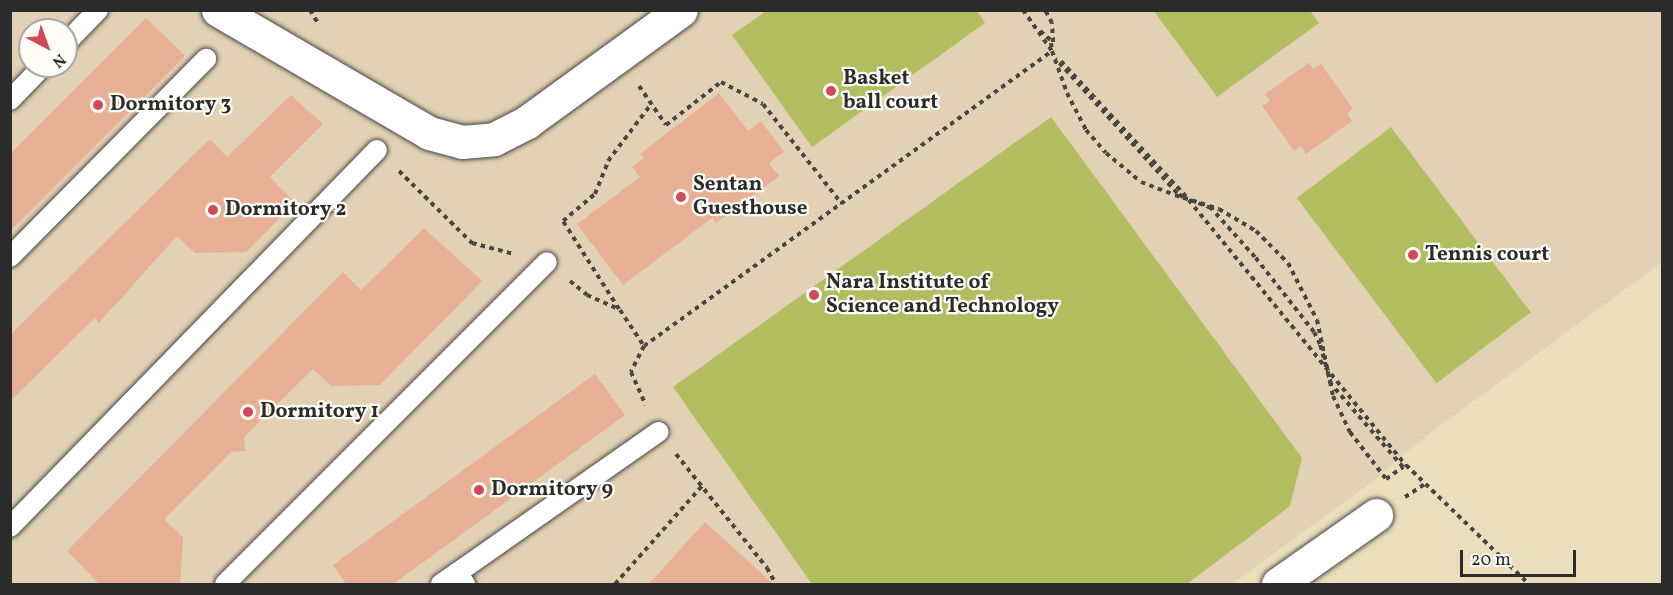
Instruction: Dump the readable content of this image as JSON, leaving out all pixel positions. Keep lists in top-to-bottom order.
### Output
{
  "places": [
    "Basket ball court",
    "Dormitory 3",
    "Sentan Guesthouse",
    "Dormitory 2",
    "Tennis court",
    "Nara Institute of Science and Technology",
    "Dormitory 1",
    "Dormitory 9"
  ],
  "scale_bar": "20 m",
  "north": "bottom right"
}
